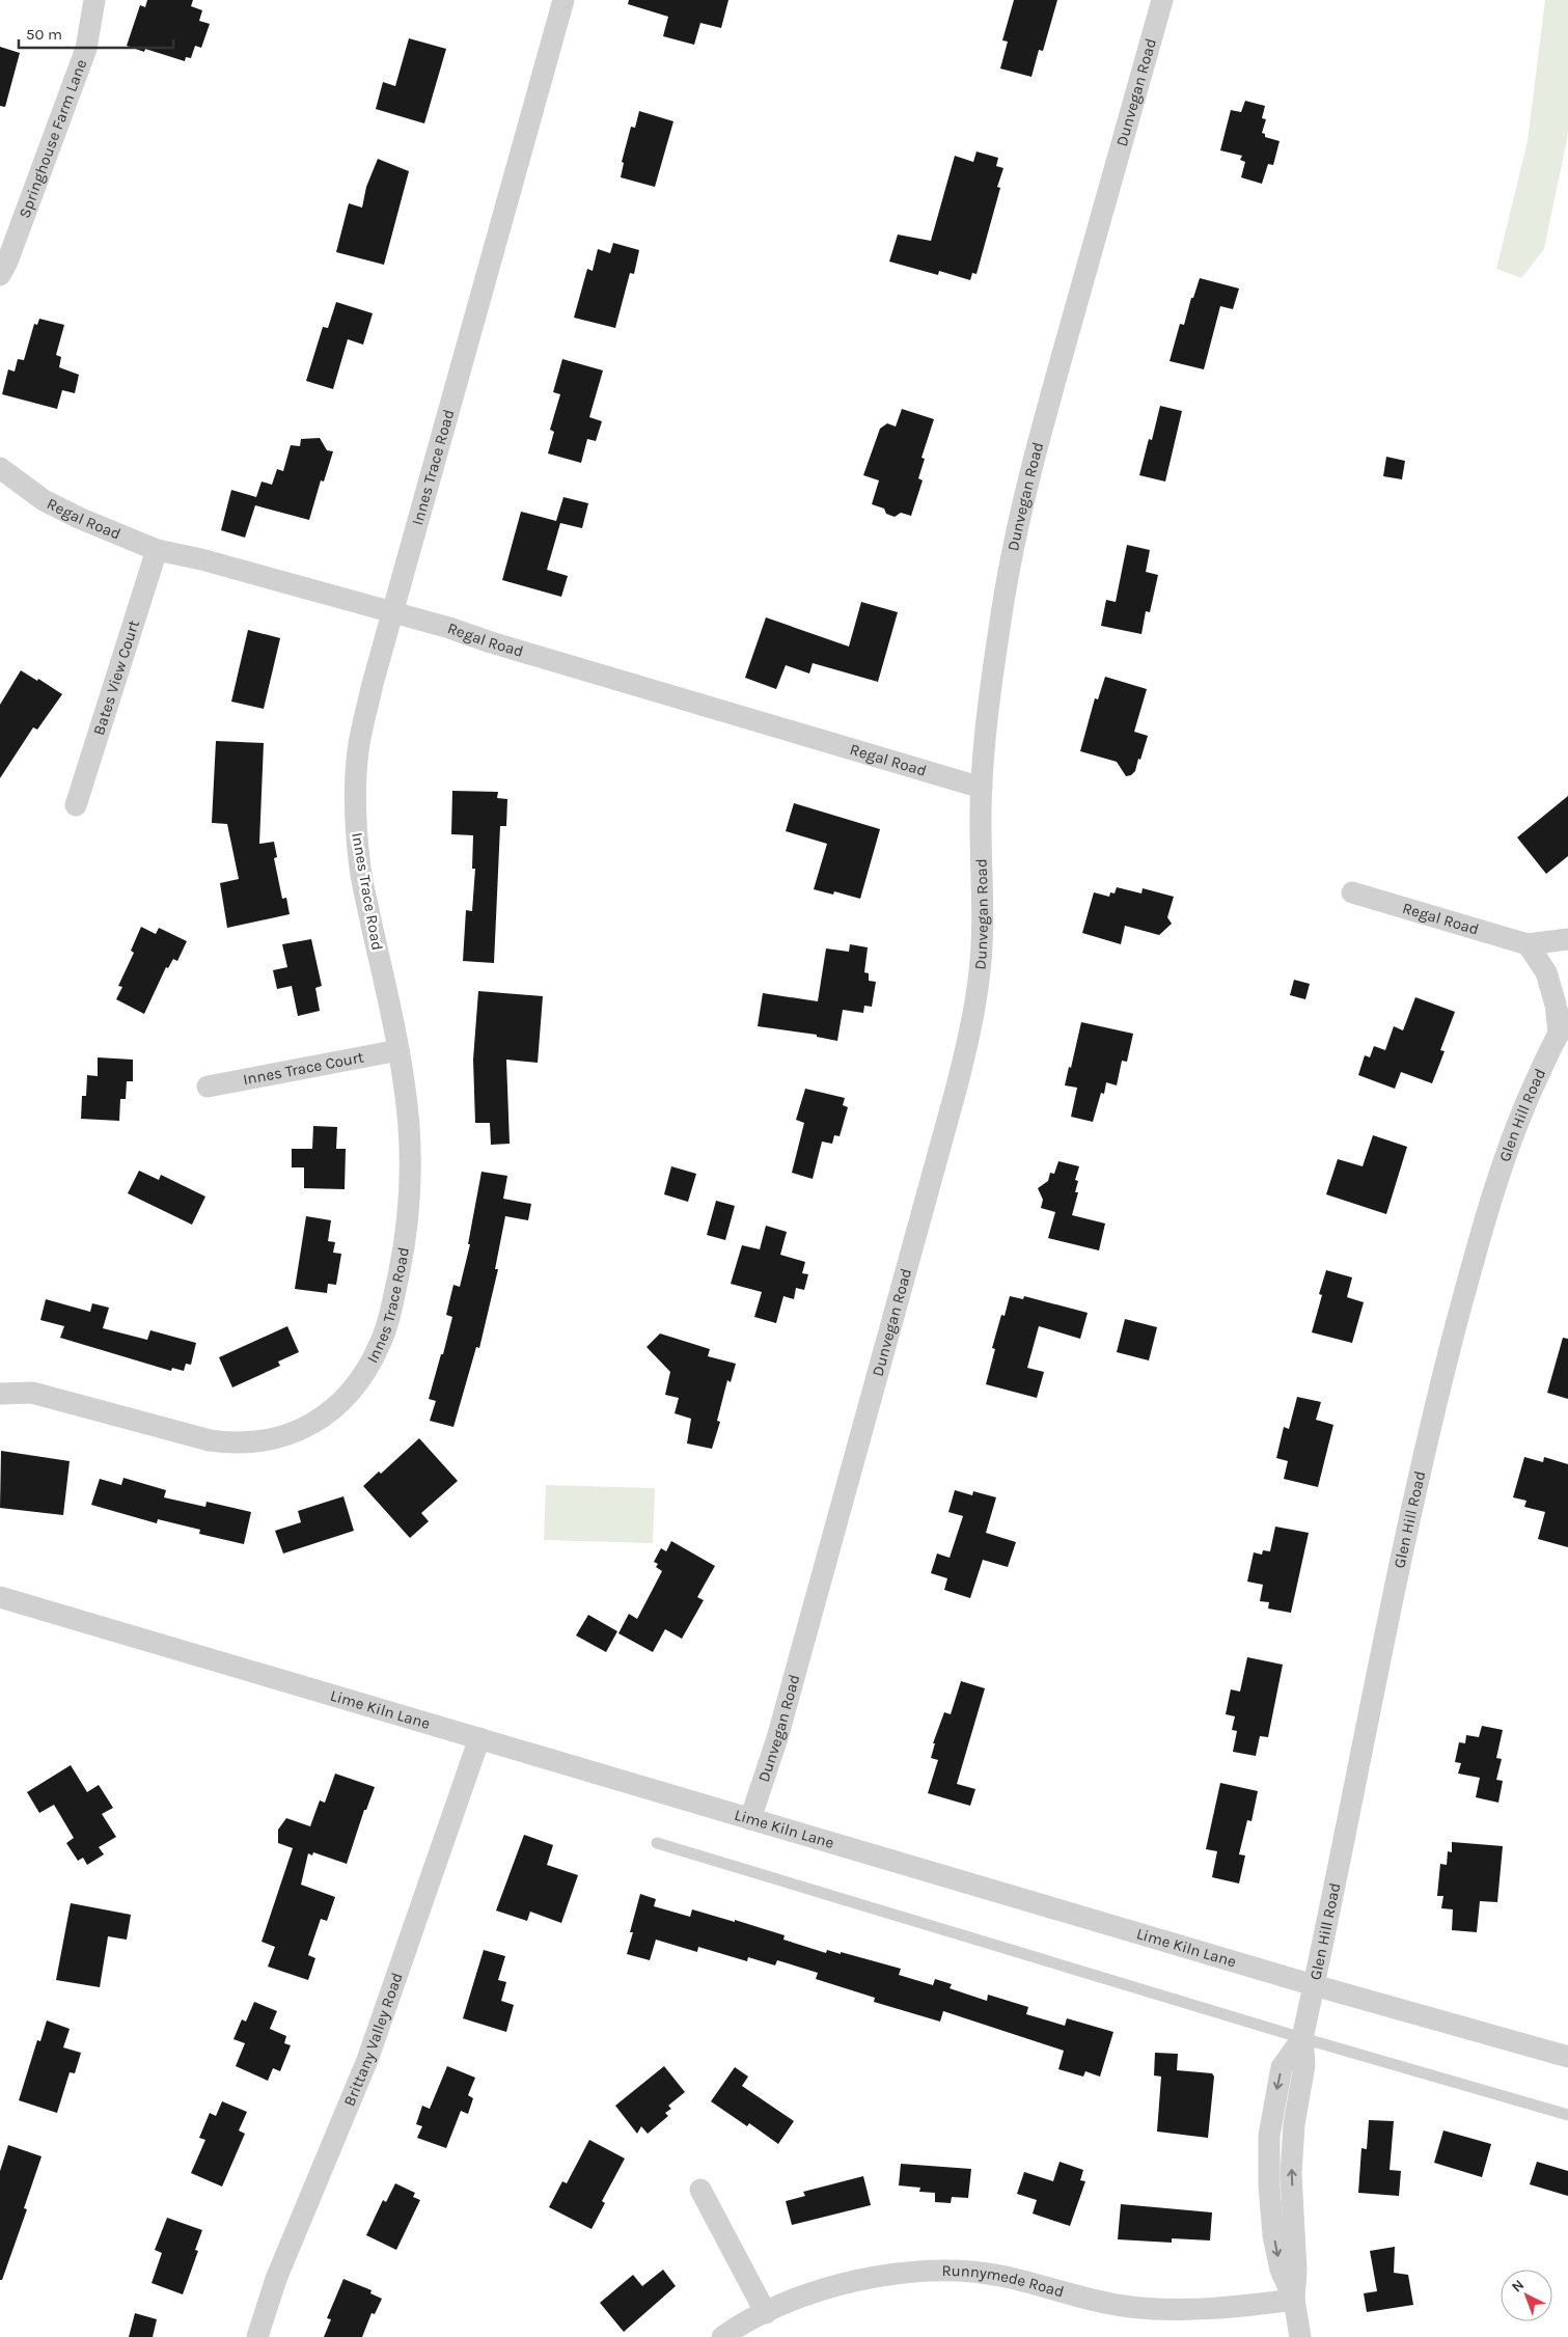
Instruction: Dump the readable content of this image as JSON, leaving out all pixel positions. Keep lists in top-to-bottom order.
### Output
{
  "streets": {
    "street": [
      "Dunvegan Road",
      "Springhouse Farm Lane",
      "Innes Trace Road",
      "Regal Road",
      "Bates View Court",
      "Innes Trace Court",
      "Glen Hill Road",
      "Lime Kiln Lane",
      "Brittany Valley Road",
      "Runnymede Road"
    ]
  },
  "crossings": [
    ["Dunvegan Road", "Regal Road"],
    ["Dunvegan Road", "Lime Kiln Lane"],
    ["Innes Trace Road", "Regal Road"],
    ["Innes Trace Road", "Innes Trace Court"],
    ["Regal Road", "Bates View Court"],
    ["Glen Hill Road", "Lime Kiln Lane"],
    ["Glen Hill Road", "Runnymede Road"],
    ["Lime Kiln Lane", "Brittany Valley Road"]
  ],
  "scale_bar": "50 m",
  "north": "top left"
}
